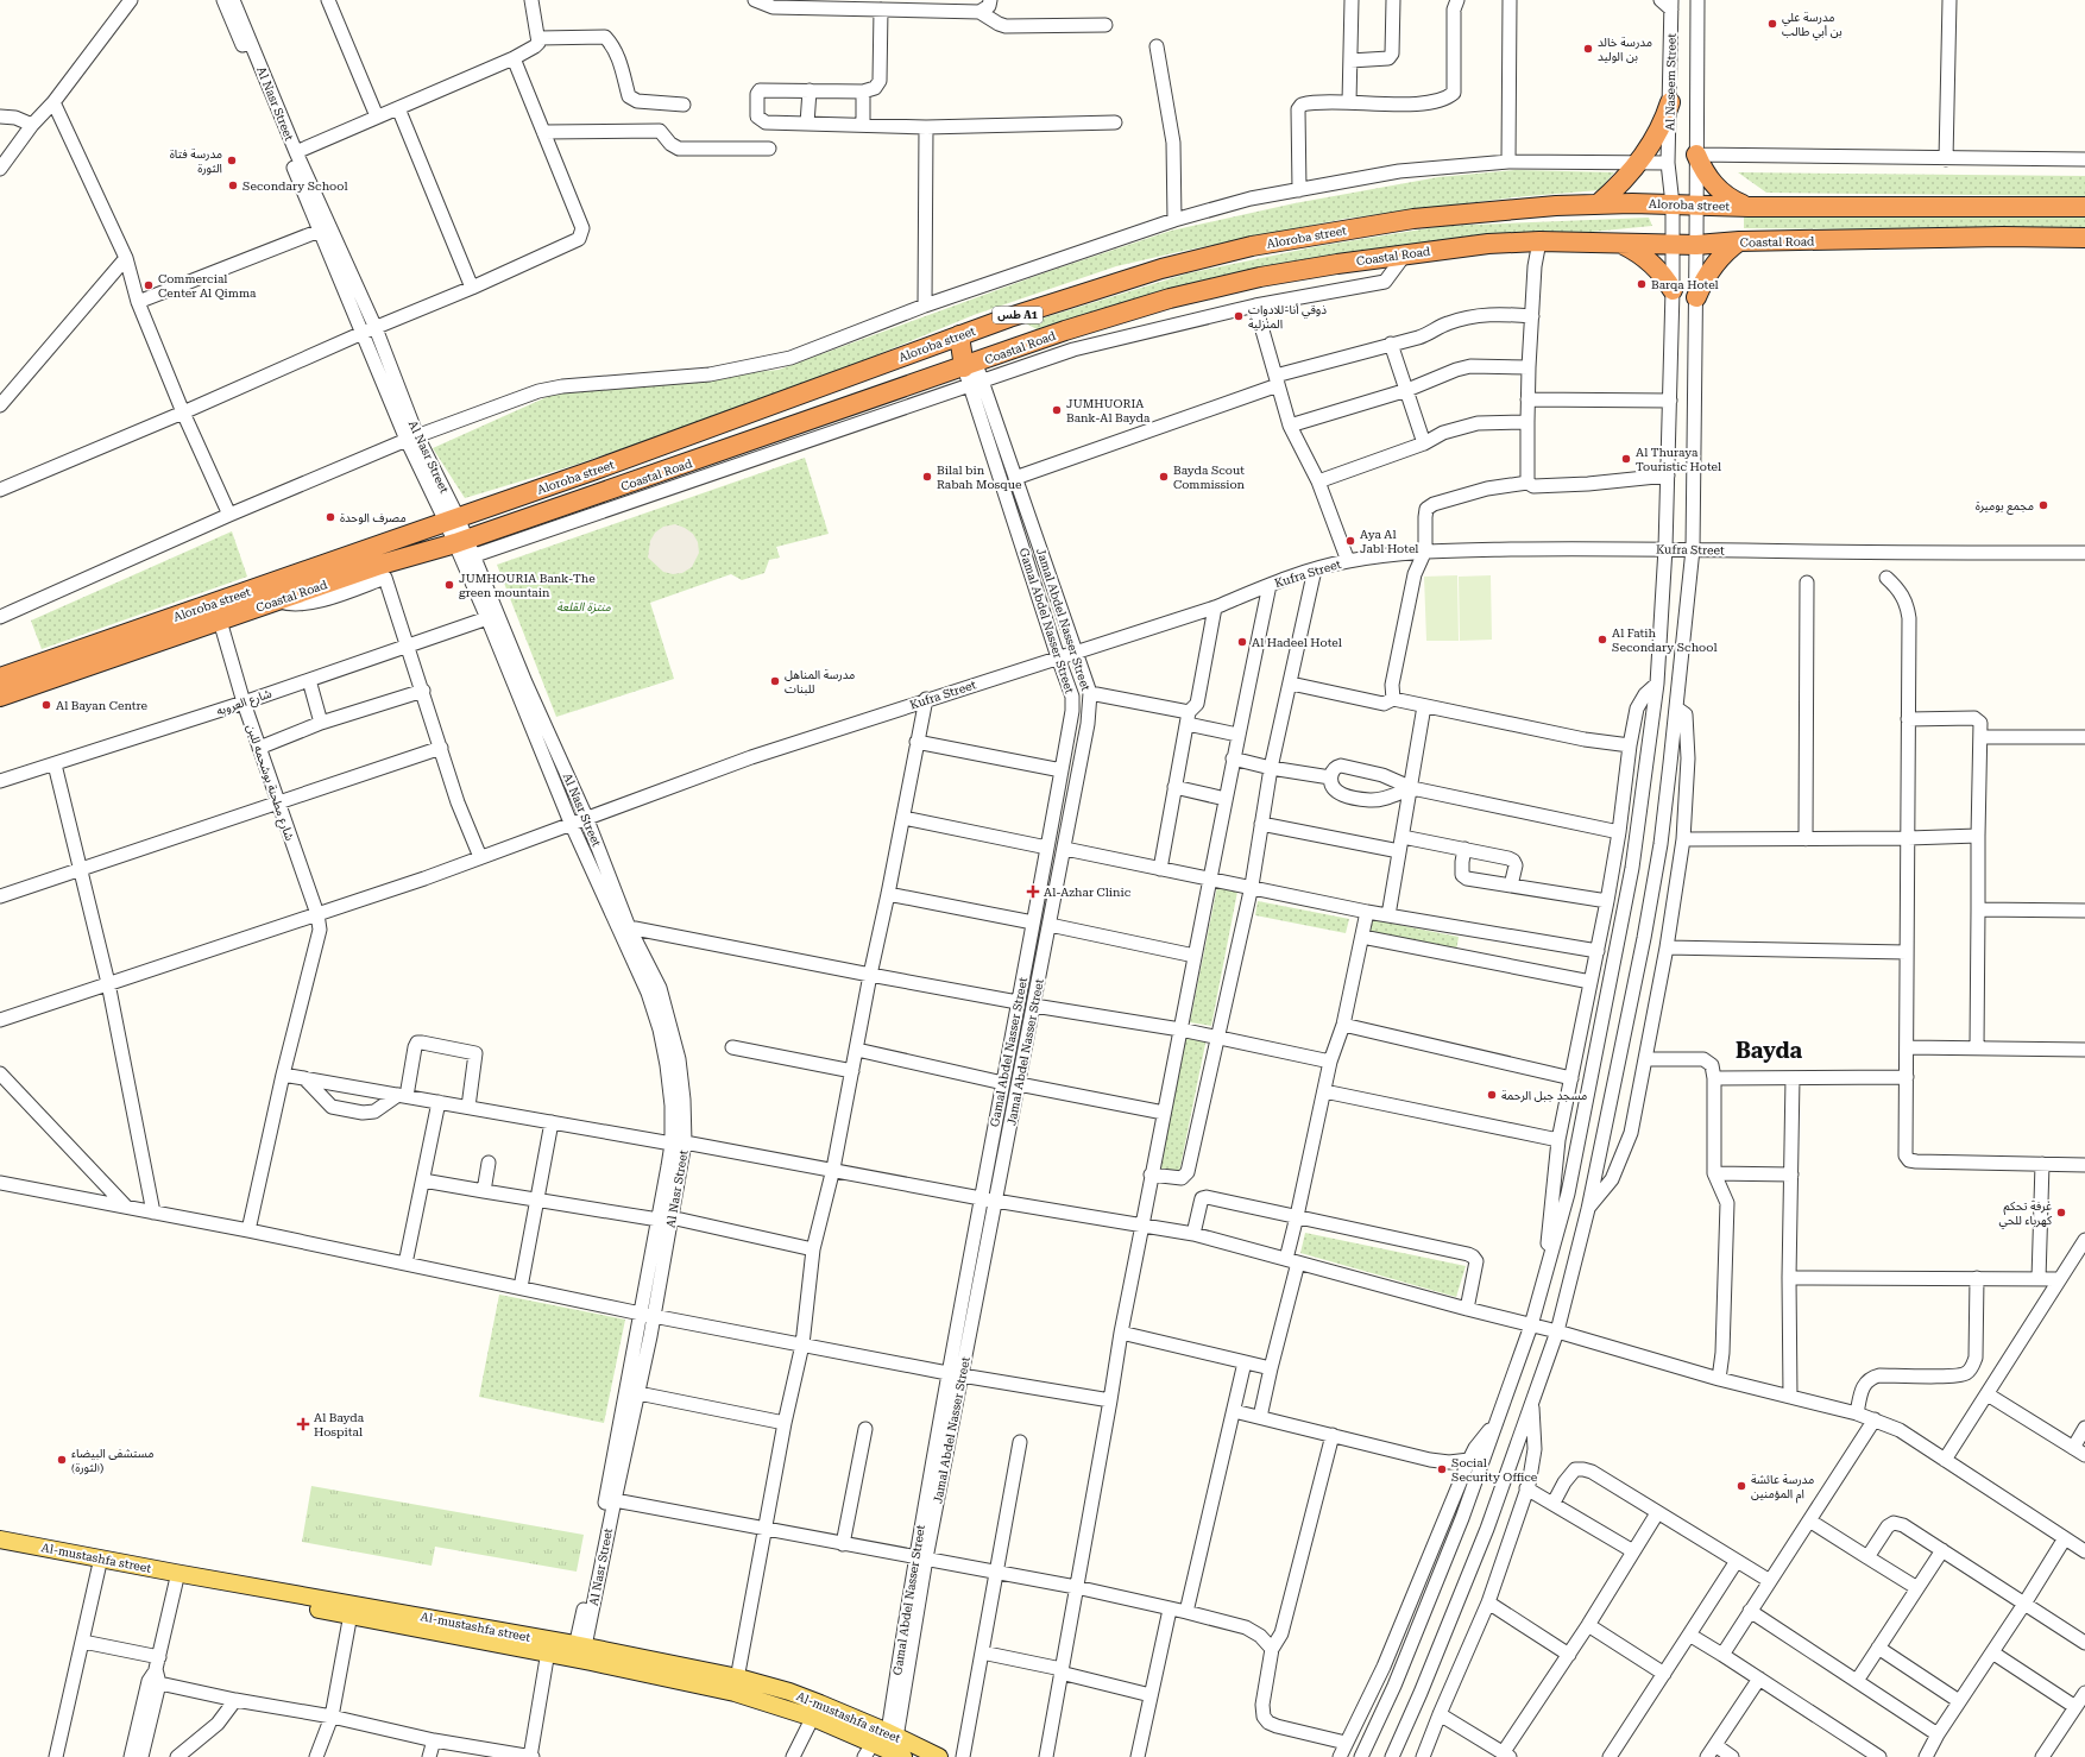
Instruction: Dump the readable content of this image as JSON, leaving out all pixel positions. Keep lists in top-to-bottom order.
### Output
{
  "streets": {
    "highway": ["Aloroba street", "Coastal Road", "طس A1"],
    "main road": ["Al-mustashfa street"],
    "street": [
      "Al Naseem Street",
      "Al Nasr Street",
      "Kufra Street",
      "Jamal Abdel Nasser Street",
      "Gamal Abdel Nasser Street",
      "شارع العروبه",
      "شارع مطحنة بوشحمه للبن"
    ]
  },
  "crossings": [
    ["Al Naseem Street", "Aloroba street"],
    ["Al Naseem Street", "Coastal Road"],
    ["Al Naseem Street", "Kufra Street"],
    ["Al Nasr Street", "Aloroba street"],
    ["Al Nasr Street", "Coastal Road"],
    ["Al Nasr Street", "Kufra Street"],
    ["Al Nasr Street", "شارع العروبه"],
    ["Al Nasr Street", "Al-mustashfa street"],
    ["Coastal Road", "Jamal Abdel Nasser Street"],
    ["Coastal Road", "Gamal Abdel Nasser Street"],
    ["Coastal Road", "شارع مطحنة بوشحمه للبن"],
    ["Kufra Street", "Jamal Abdel Nasser Street"],
    ["Kufra Street", "Gamal Abdel Nasser Street"],
    ["Kufra Street", "شارع مطحنة بوشحمه للبن"],
    ["Jamal Abdel Nasser Street", "Gamal Abdel Nasser Street"],
    ["Jamal Abdel Nasser Street", "Al-mustashfa street"],
    ["شارع العروبه", "شارع مطحنة بوشحمه للبن"]
  ],
  "districts": ["Bayda"],
  "parks": ["منتزة القلعة"],
  "places": {
    "other": [
      "مدرسة علي بن أبي طالب",
      "مدرسة خالد بن الوليد",
      "مدرسة فتاة الثورة",
      "Secondary School",
      "Barqa Hotel",
      "Commercial Center Al Qimma",
      "ذوقي أنا-للادوات المنزلية",
      "JUMHUORIA Bank-Al Bayda",
      "Al Thuraya Touristic Hotel",
      "Bilal bin Rabah Mosque",
      "Bayda Scout Commission",
      "مجمع بوميرة",
      "مصرف الوحدة",
      "Aya Al Jabl Hotel",
      "JUMHOURIA Bank-The green mountain",
      "Al Fatih Secondary School",
      "Al Hadeel Hotel",
      "مدرسة المناهل للبنات",
      "Al Bayan Centre",
      "مسجد جبل الرحمة",
      "غرفة تحكم كهرباء للحي",
      "مستشفى البيضاء (الثورة)",
      "Social Security Office",
      "مدرسة عائشة ام المؤمنين"
    ],
    "health": ["Al-Azhar Clinic", "Al Bayda Hospital"]
  }
}
